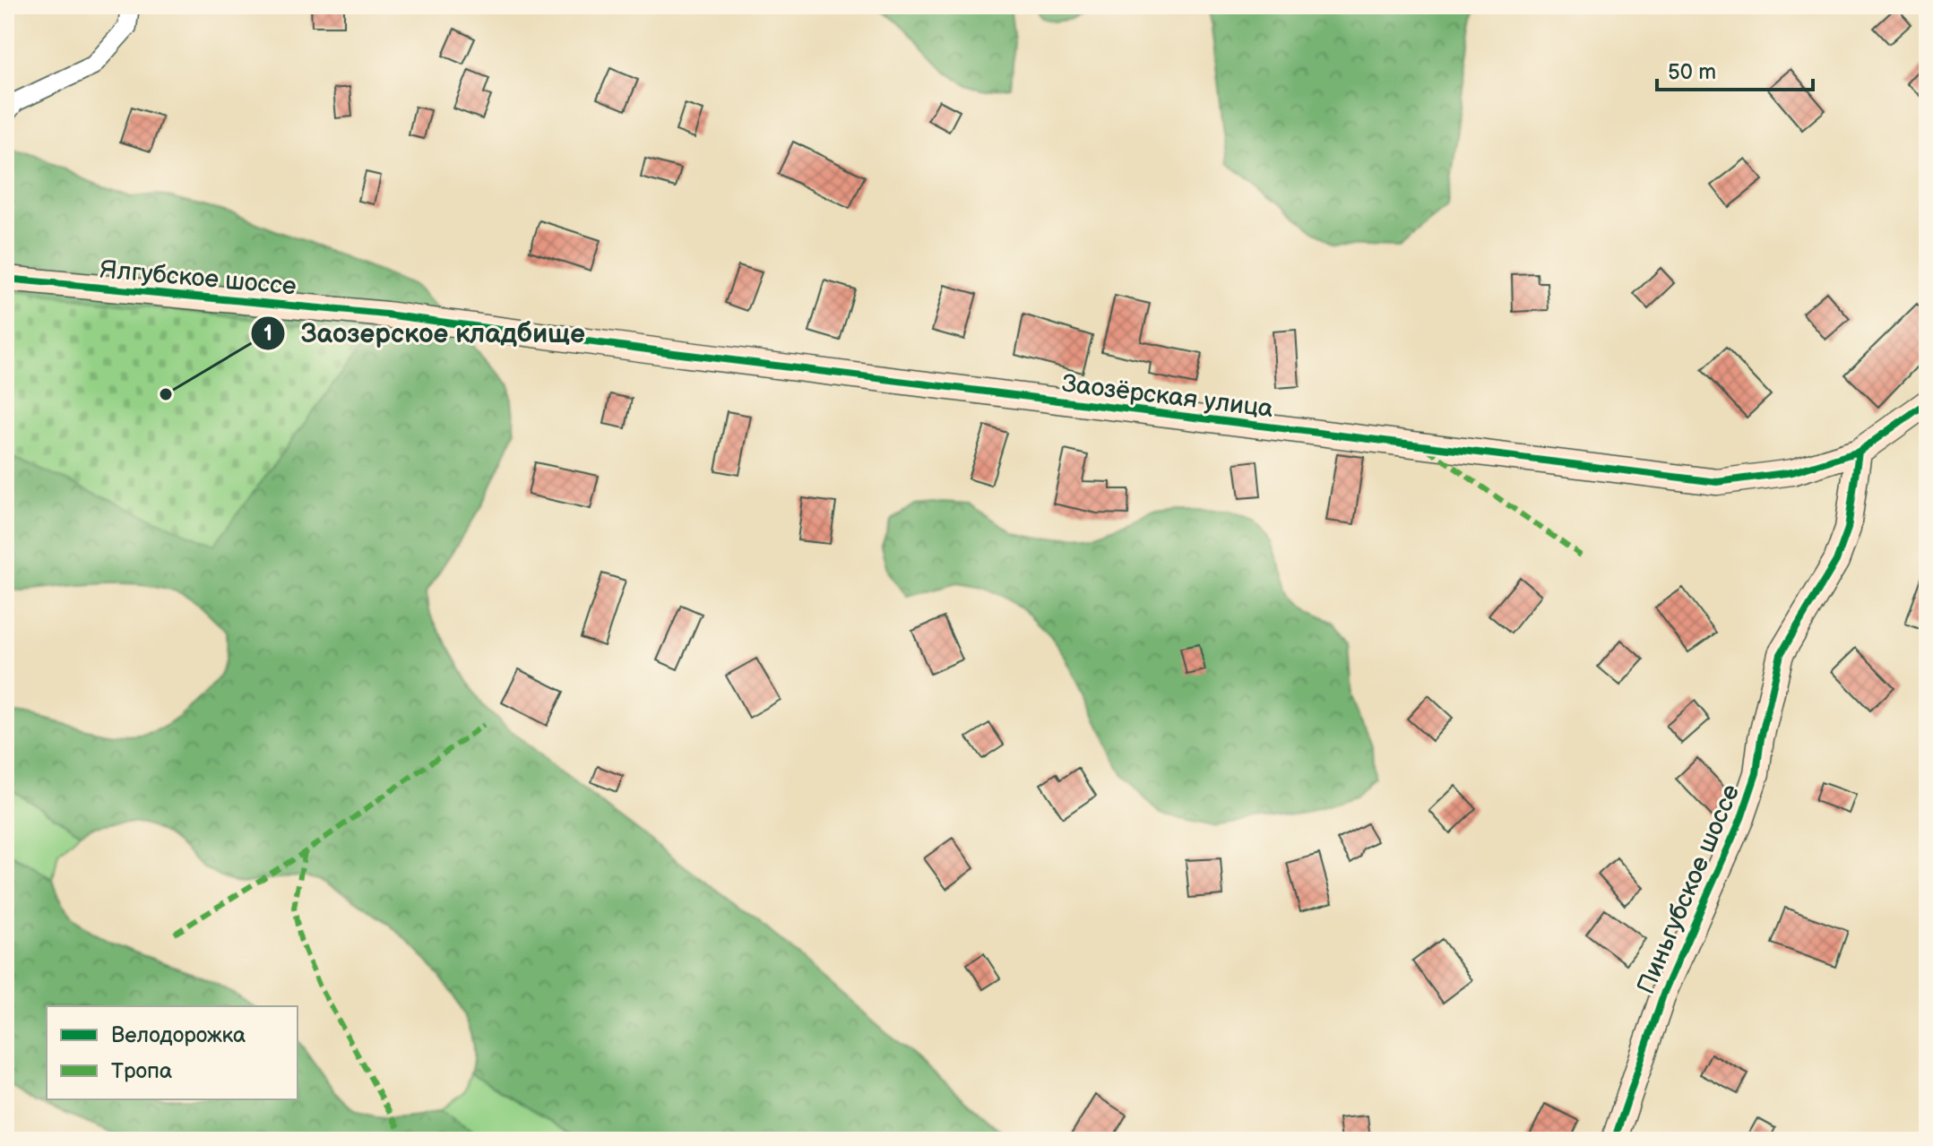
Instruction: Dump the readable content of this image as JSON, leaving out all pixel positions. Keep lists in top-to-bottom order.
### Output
{
  "streets": {
    "street": ["Ялгубское шоссе", "Заозёрская улица", "Пиньгубское шоссе"]
  },
  "crossings": [
    ["Ялгубское шоссе", "Заозёрская улица"],
    ["Заозёрская улица", "Пиньгубское шоссе"]
  ],
  "places": ["Заозерское кладбище"],
  "legend": ["Велодорожка", "Тропа"],
  "scale_bar": "50 m"
}
